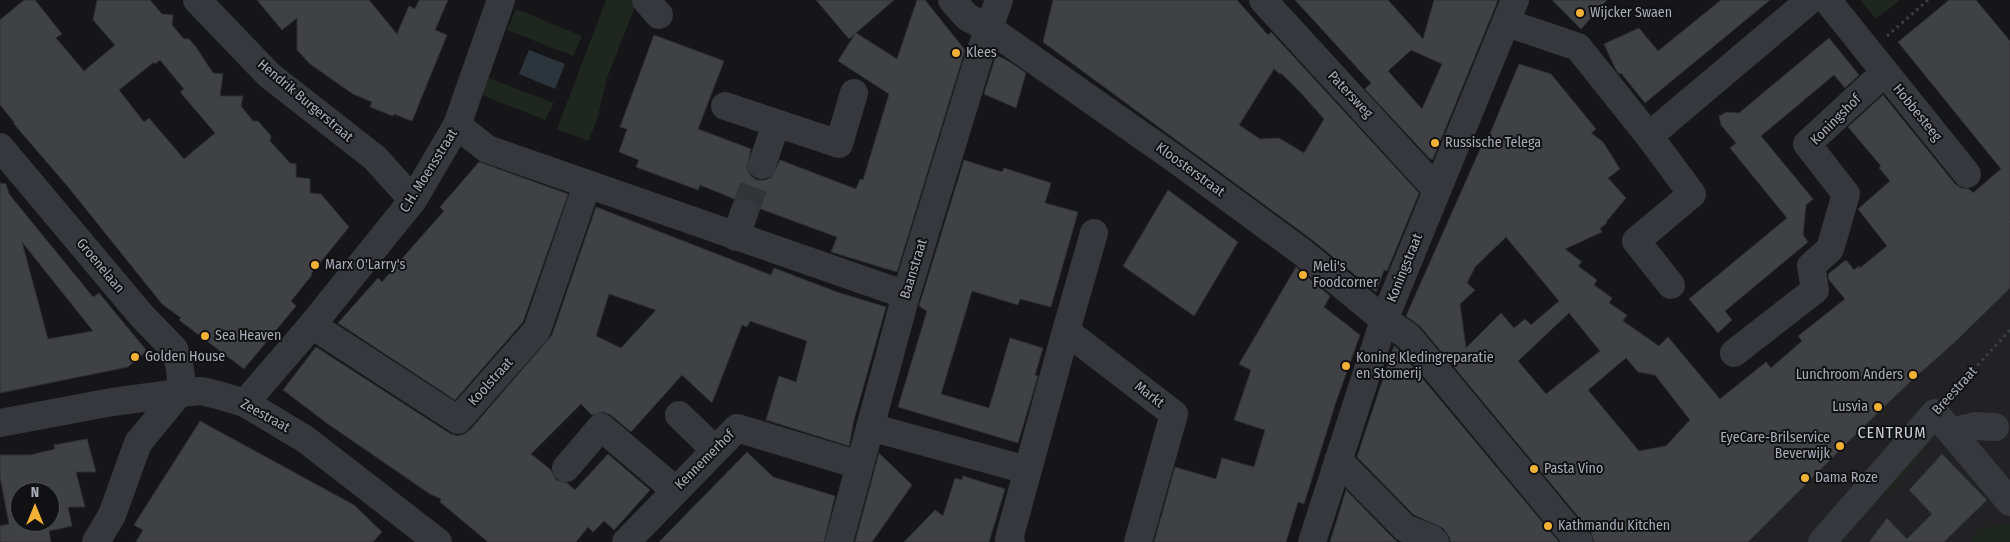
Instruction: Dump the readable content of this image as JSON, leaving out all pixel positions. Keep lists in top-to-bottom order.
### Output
{
  "streets": {
    "street": [
      "Patersweg",
      "Hendrik Burgerstraat",
      "Hobbesteeg",
      "Koningshof",
      "Kloosterstraat",
      "C.H. Moensstraat",
      "Groenelaan",
      "Koningstraat",
      "Baanstraat",
      "Koolstraat",
      "Breestraat",
      "Markt",
      "Zeestraat",
      "Kennemerhof"
    ]
  },
  "crossings": [
    ["Patersweg", "Koningstraat"],
    ["Hendrik Burgerstraat", "C.H. Moensstraat"],
    ["Hobbesteeg", "Koningshof"],
    ["Kloosterstraat", "Koningstraat"],
    ["Kloosterstraat", "Baanstraat"],
    ["C.H. Moensstraat", "Baanstraat"],
    ["C.H. Moensstraat", "Koolstraat"],
    ["C.H. Moensstraat", "Zeestraat"],
    ["Groenelaan", "Zeestraat"],
    ["Baanstraat", "Kennemerhof"]
  ],
  "districts": ["CENTRUM"],
  "places": [
    "Wijcker Swaen",
    "Klees",
    "Russische Telega",
    "Marx O'Larry's",
    "Meli's Foodcorner",
    "Sea Heaven",
    "Golden House",
    "Koning Kledingreparatie en Stomerij",
    "Lunchroom Anders",
    "Lusvia",
    "EyeCare-Brilservice Beverwijk",
    "Pasta Vino",
    "Dama Roze",
    "Kathmandu Kitchen"
  ],
  "north": "top"
}
